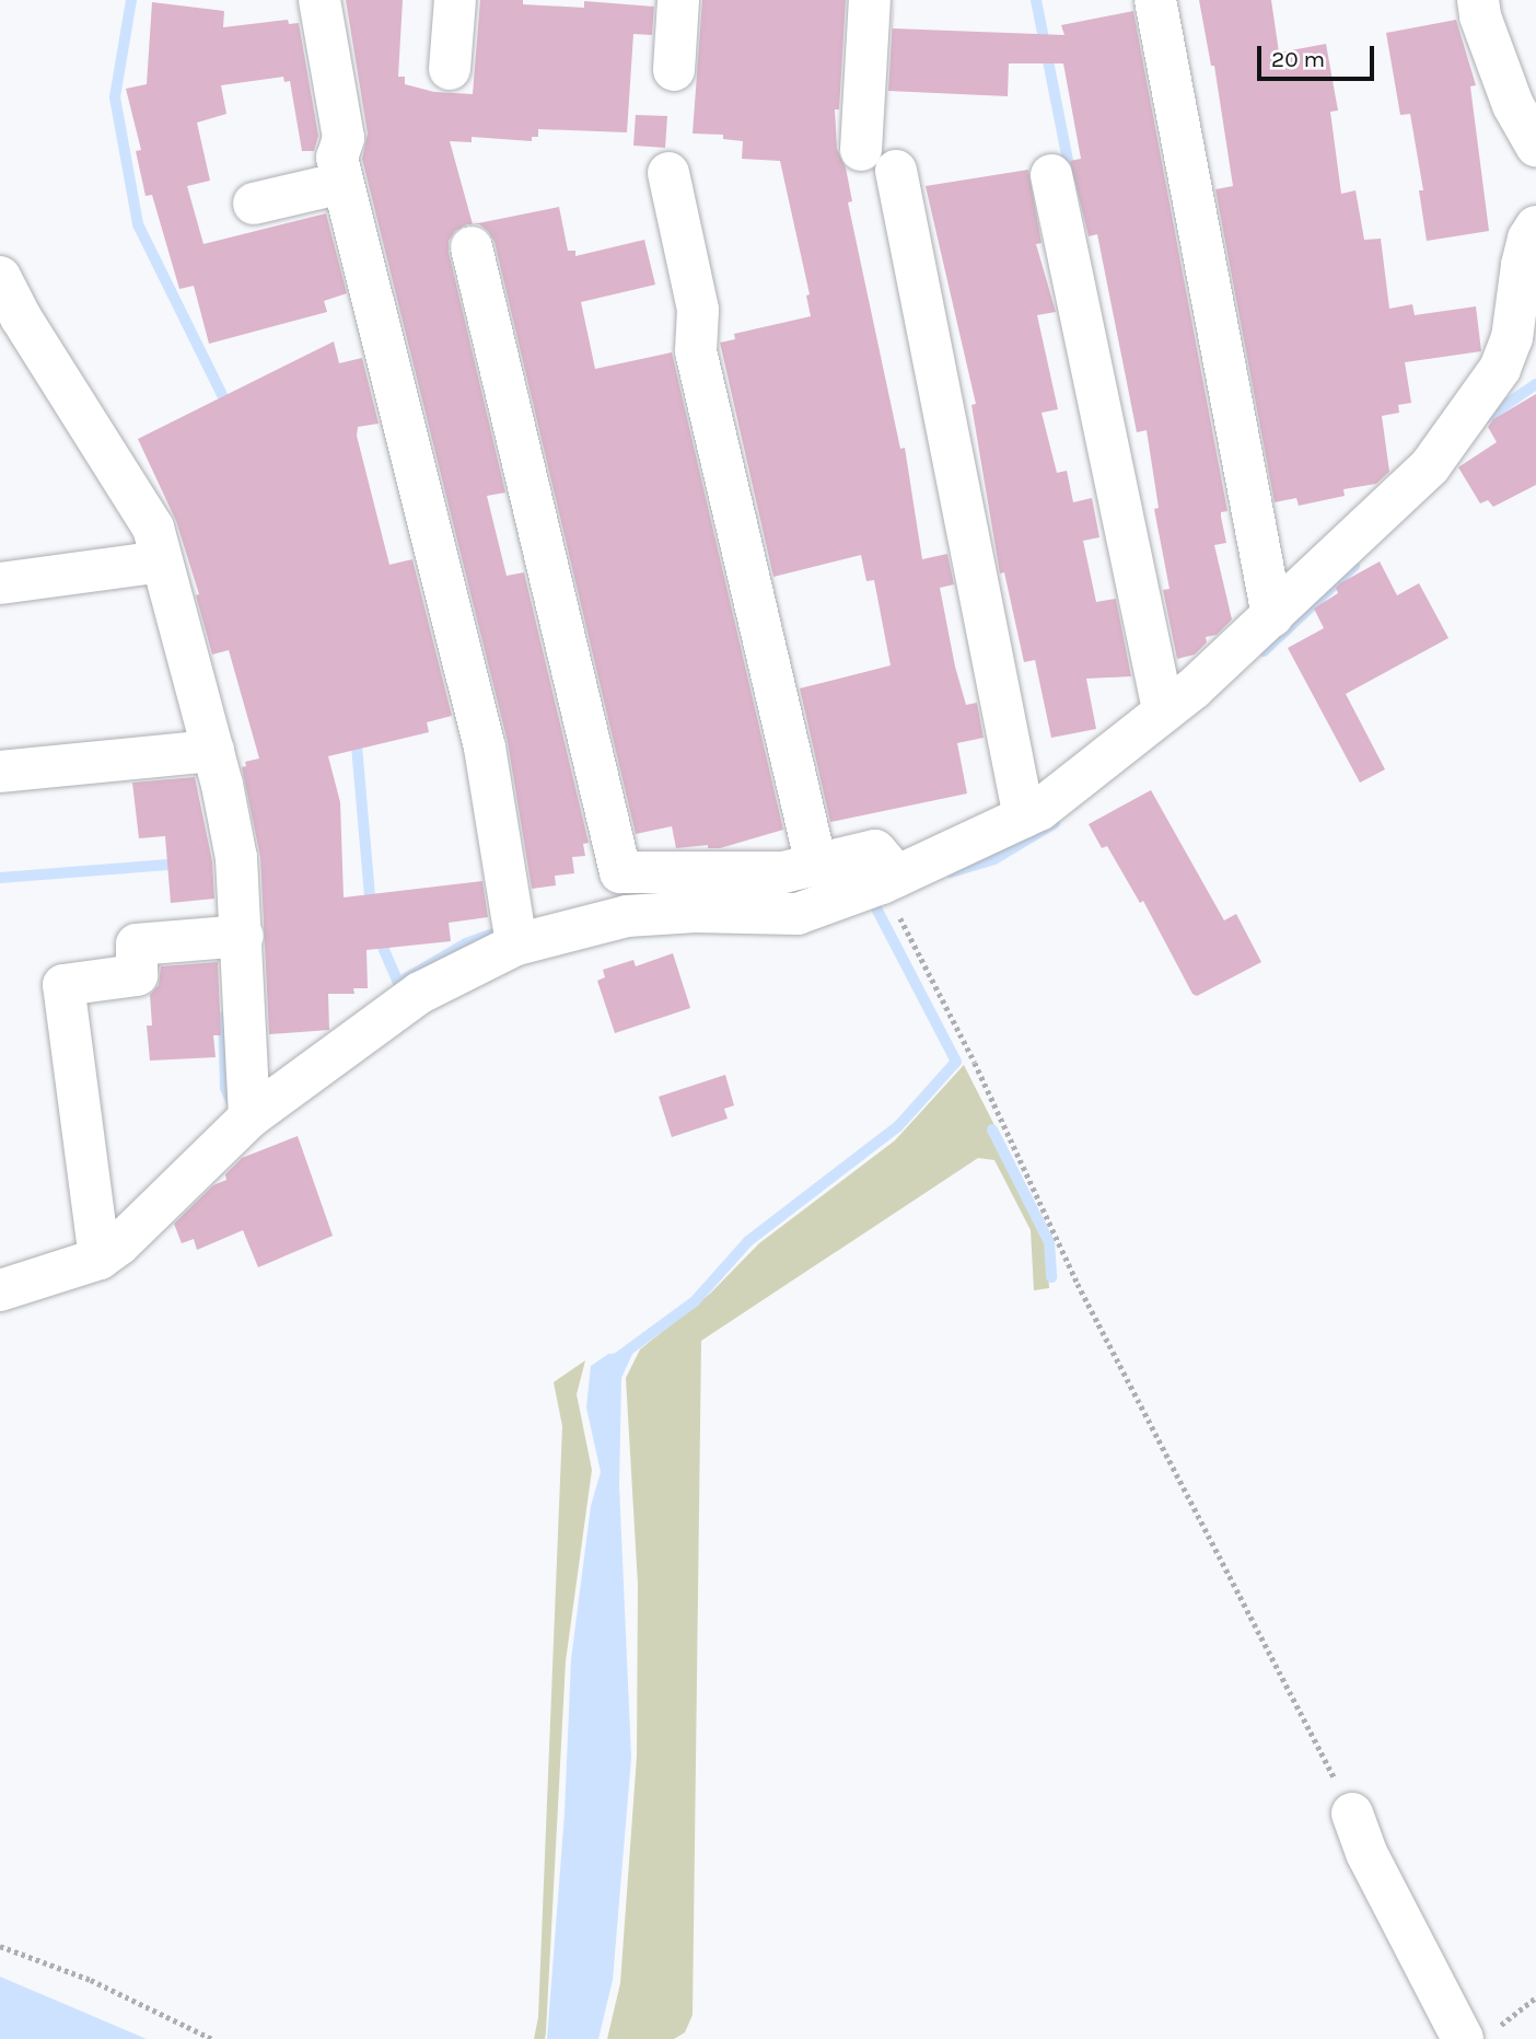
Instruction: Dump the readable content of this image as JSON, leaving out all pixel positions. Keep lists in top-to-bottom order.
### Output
{
  "scale_bar": "20 m"
}
